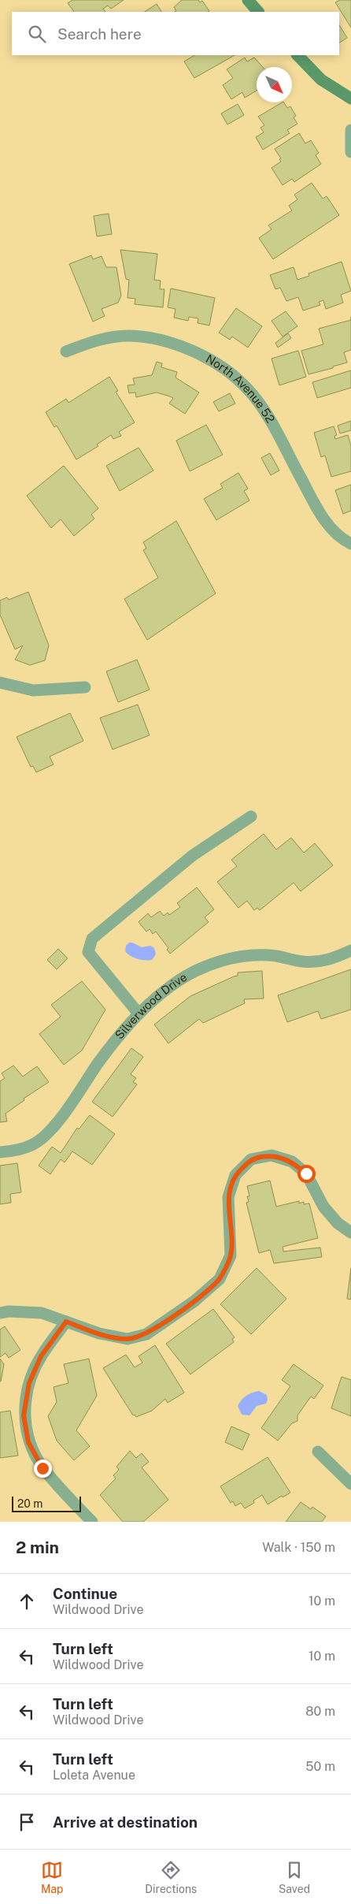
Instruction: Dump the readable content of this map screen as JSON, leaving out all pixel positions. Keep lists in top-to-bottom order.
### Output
{
  "streets": {
    "street": ["North Avenue 52", "Silverwood Drive"]
  },
  "scale_bar": "20 m",
  "north": "bottom right",
  "page": {
    "search": "Search here",
    "scale": "20 m",
    "heading": ["2 min", "Walk · 150 m"],
    "list": [
      ["Continue", "Wildwood Drive", "10 m"],
      ["Turn left", "Wildwood Drive", "10 m"],
      ["Turn left", "Wildwood Drive", "80 m"],
      ["Turn left", "Loleta Avenue", "50 m"],
      "Arrive at destination"
    ],
    "nav": ["Map", "Directions", "Saved"]
  }
}
